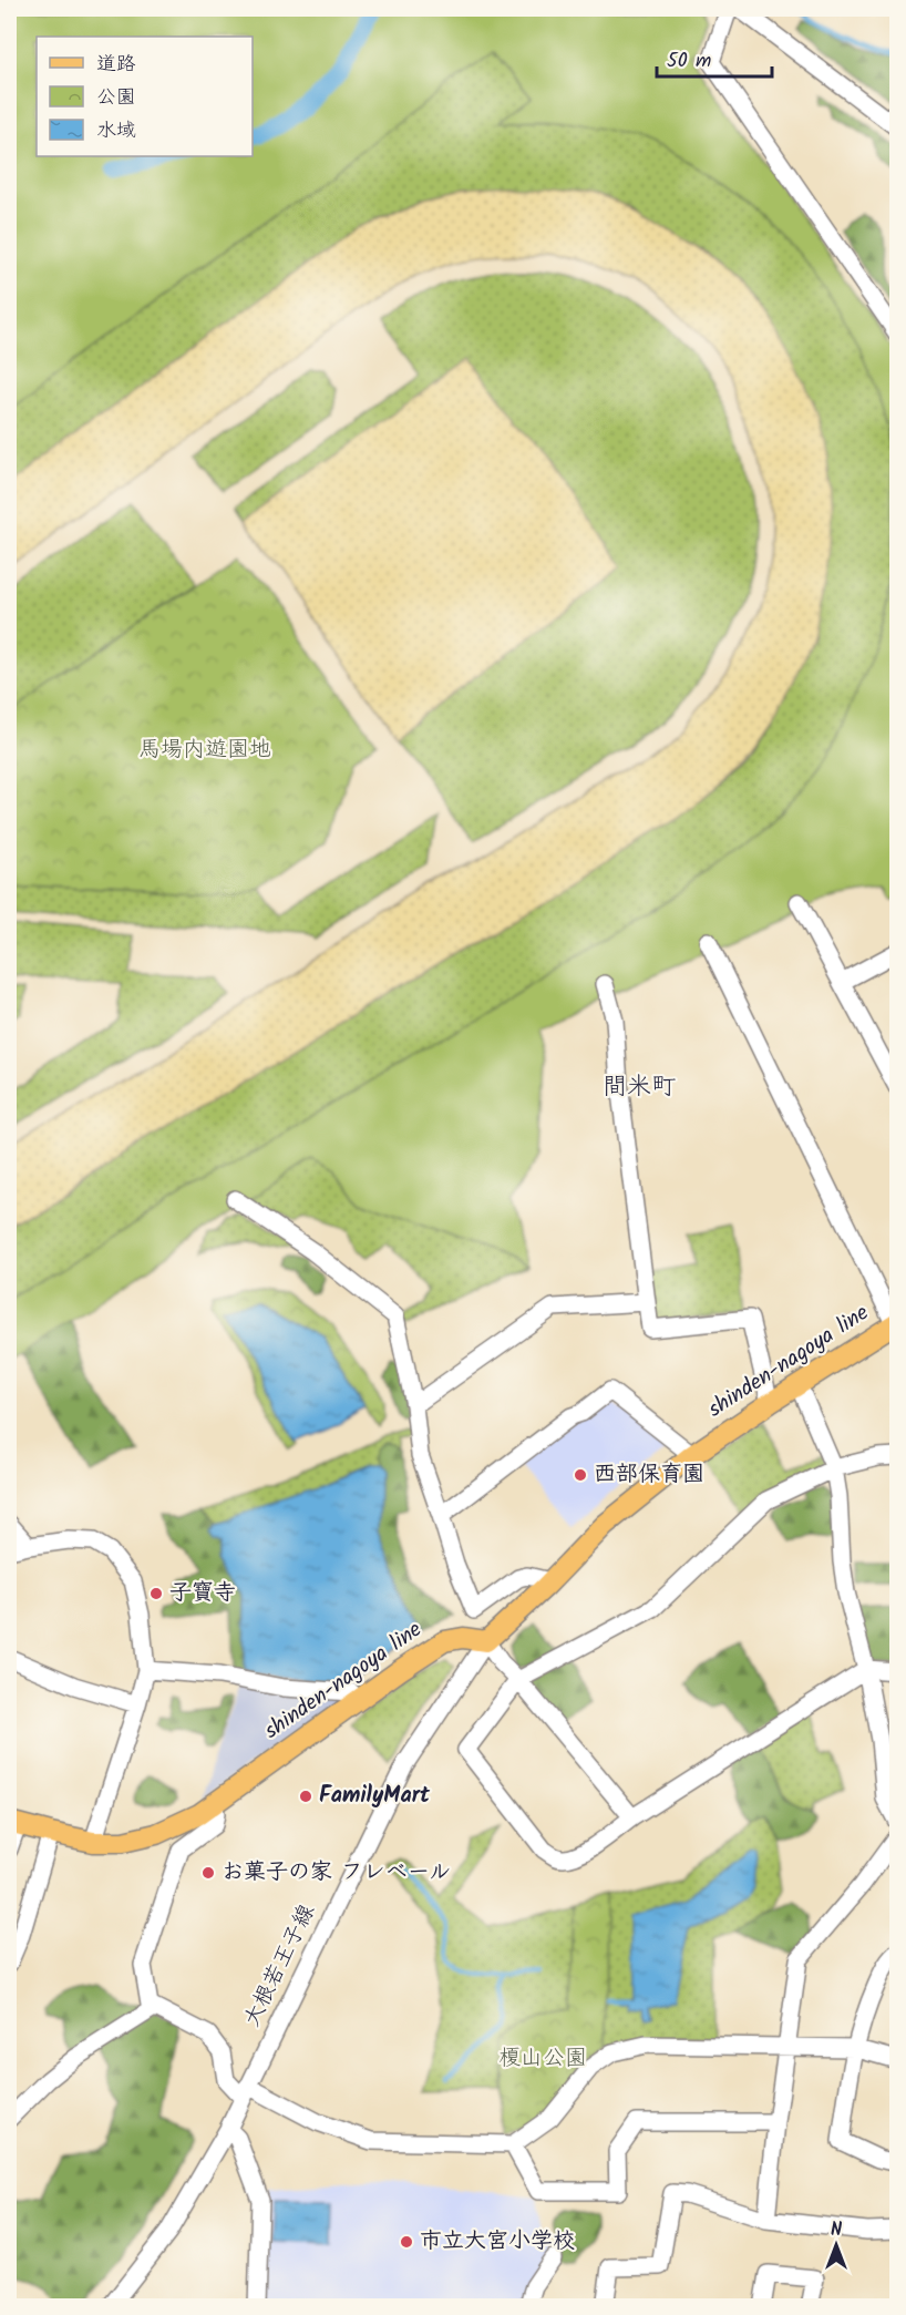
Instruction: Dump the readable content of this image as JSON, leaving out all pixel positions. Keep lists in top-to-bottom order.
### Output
{
  "streets": {
    "main road": ["shinden-nagoya line"],
    "street": ["大根若王子線"]
  },
  "crossings": [
    ["shinden-nagoya line", "大根若王子線"]
  ],
  "districts": ["間米町"],
  "parks": ["馬場内遊園地", "榎山公園"],
  "places": [
    "西部保育園",
    "子寶寺",
    "FamilyMart",
    "お菓子の家 フレベール",
    "市立大宮小学校"
  ],
  "legend": ["道路", "公園", "水域"],
  "scale_bar": "50 m",
  "north": "top"
}
